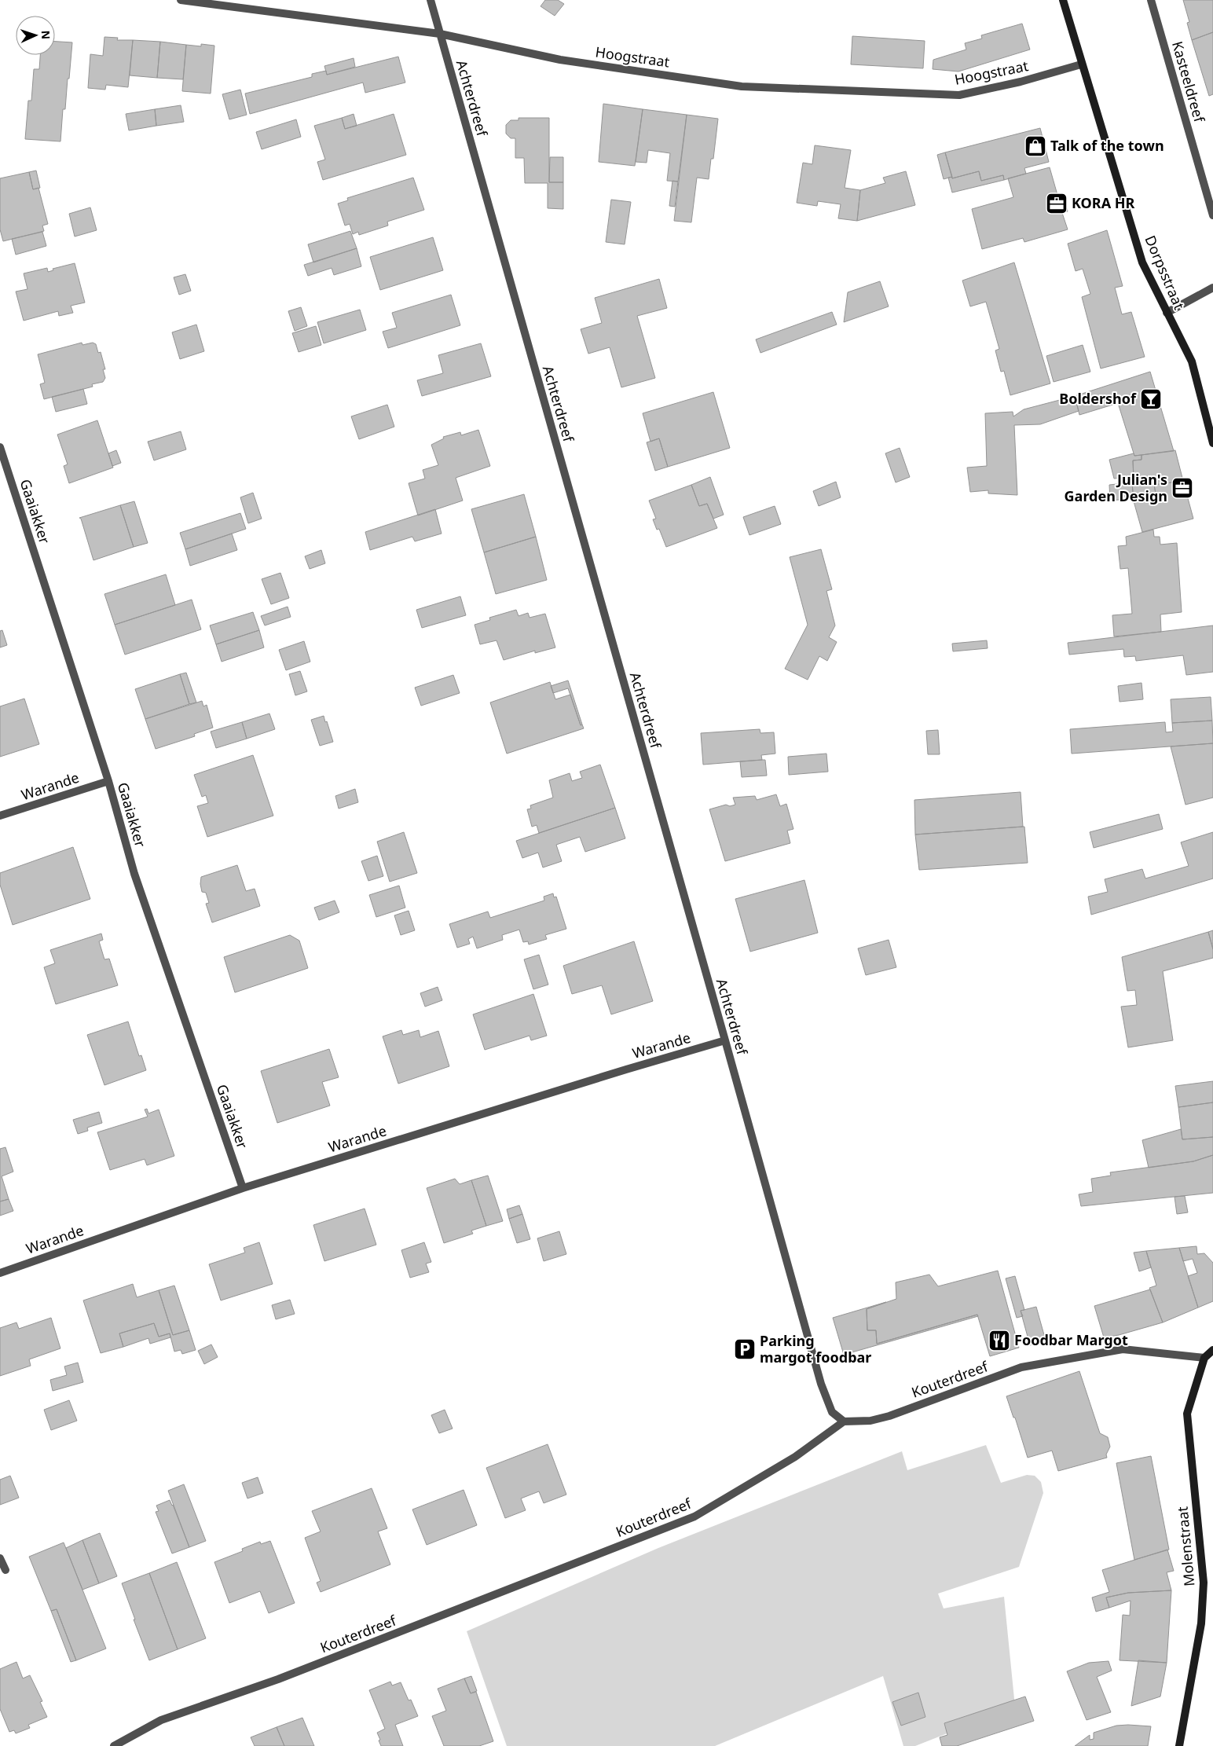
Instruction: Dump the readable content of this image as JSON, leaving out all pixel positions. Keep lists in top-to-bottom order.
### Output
{
  "streets": {
    "street": [
      "Hoogstraat",
      "Kasteeldreef",
      "Achterdreef",
      "Dorpsstraat",
      "Gaaiakker",
      "Warande",
      "Kouterdreef",
      "Molenstraat"
    ]
  },
  "crossings": [
    ["Hoogstraat", "Achterdreef"],
    ["Hoogstraat", "Dorpsstraat"],
    ["Achterdreef", "Warande"],
    ["Achterdreef", "Kouterdreef"],
    ["Gaaiakker", "Warande"],
    ["Kouterdreef", "Molenstraat"]
  ],
  "places": {
    "shop": ["Talk of the town"],
    "office": ["KORA HR", "Julian's Garden Design"],
    "bar": ["Boldershof"],
    "restaurant": ["Foodbar Margot"],
    "parking": ["Parking margot foodbar"]
  },
  "north": "right"
}
